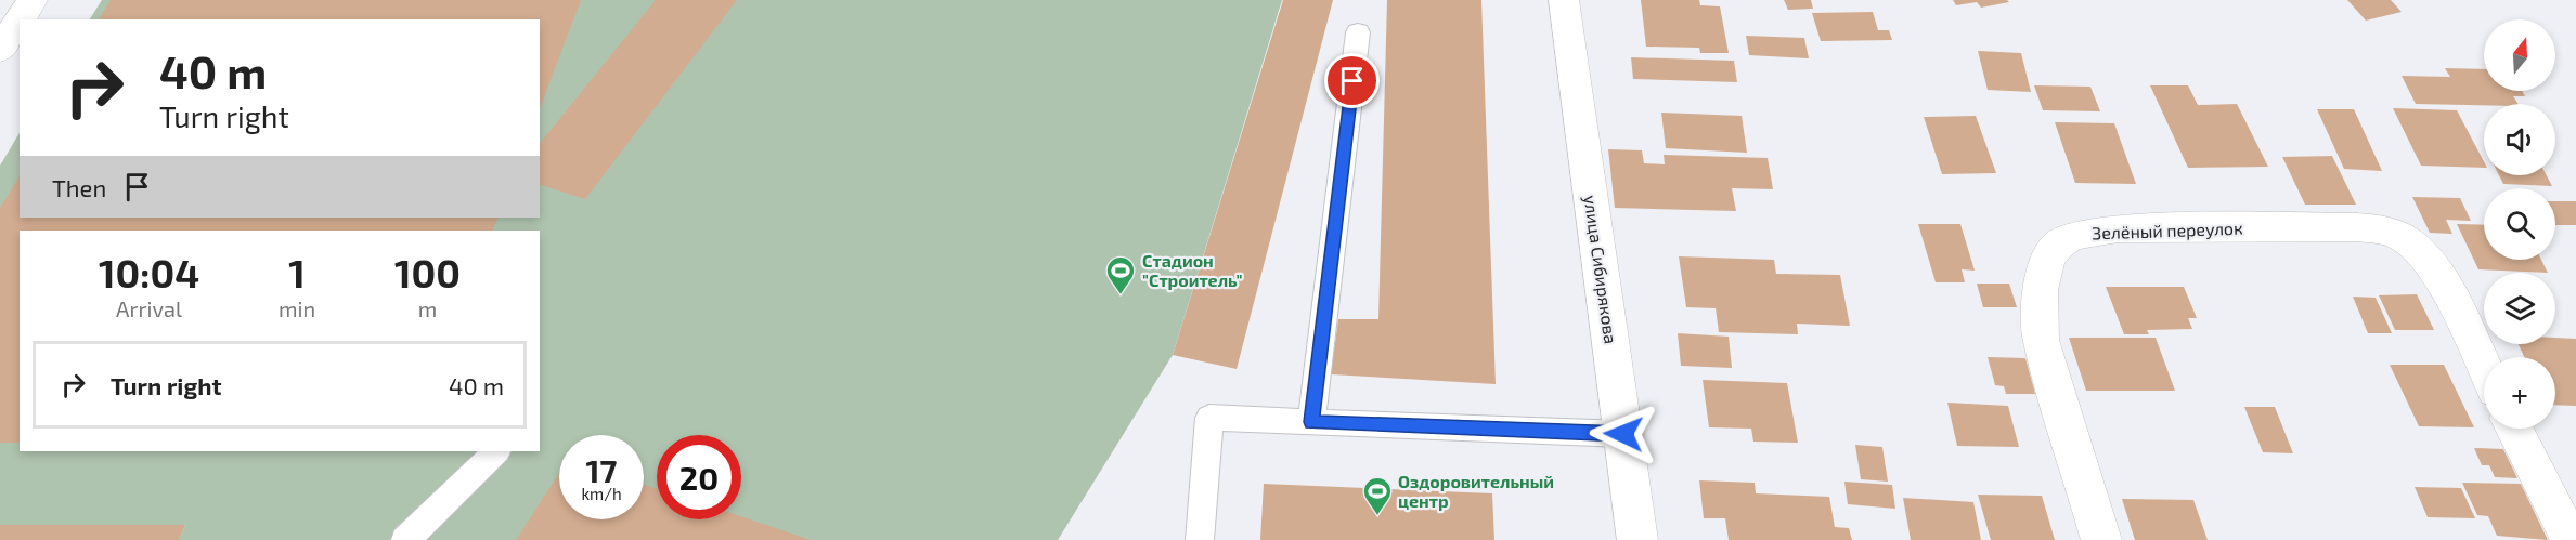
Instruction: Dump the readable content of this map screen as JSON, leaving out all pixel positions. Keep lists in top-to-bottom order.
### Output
{
  "streets": {
    "street": ["Зелёный переулок", "улица Сибирякова"]
  },
  "places": {
    "sports": ["Стадион \"Строитель\"", "Оздоровительный центр"]
  },
  "north": "top",
  "page": {
    "map_buttons": "+",
    "turn": ["40 m", "Turn right"],
    "then": "Then",
    "eta": [
      "10:04",
      "Arrival",
      "1",
      "min",
      "100",
      "m"
    ],
    "list": [
      {
        "name": "Turn right",
        "value": "40 m"
      }
    ],
    "speed": "17 km/h",
    "limit": "20"
  }
}
